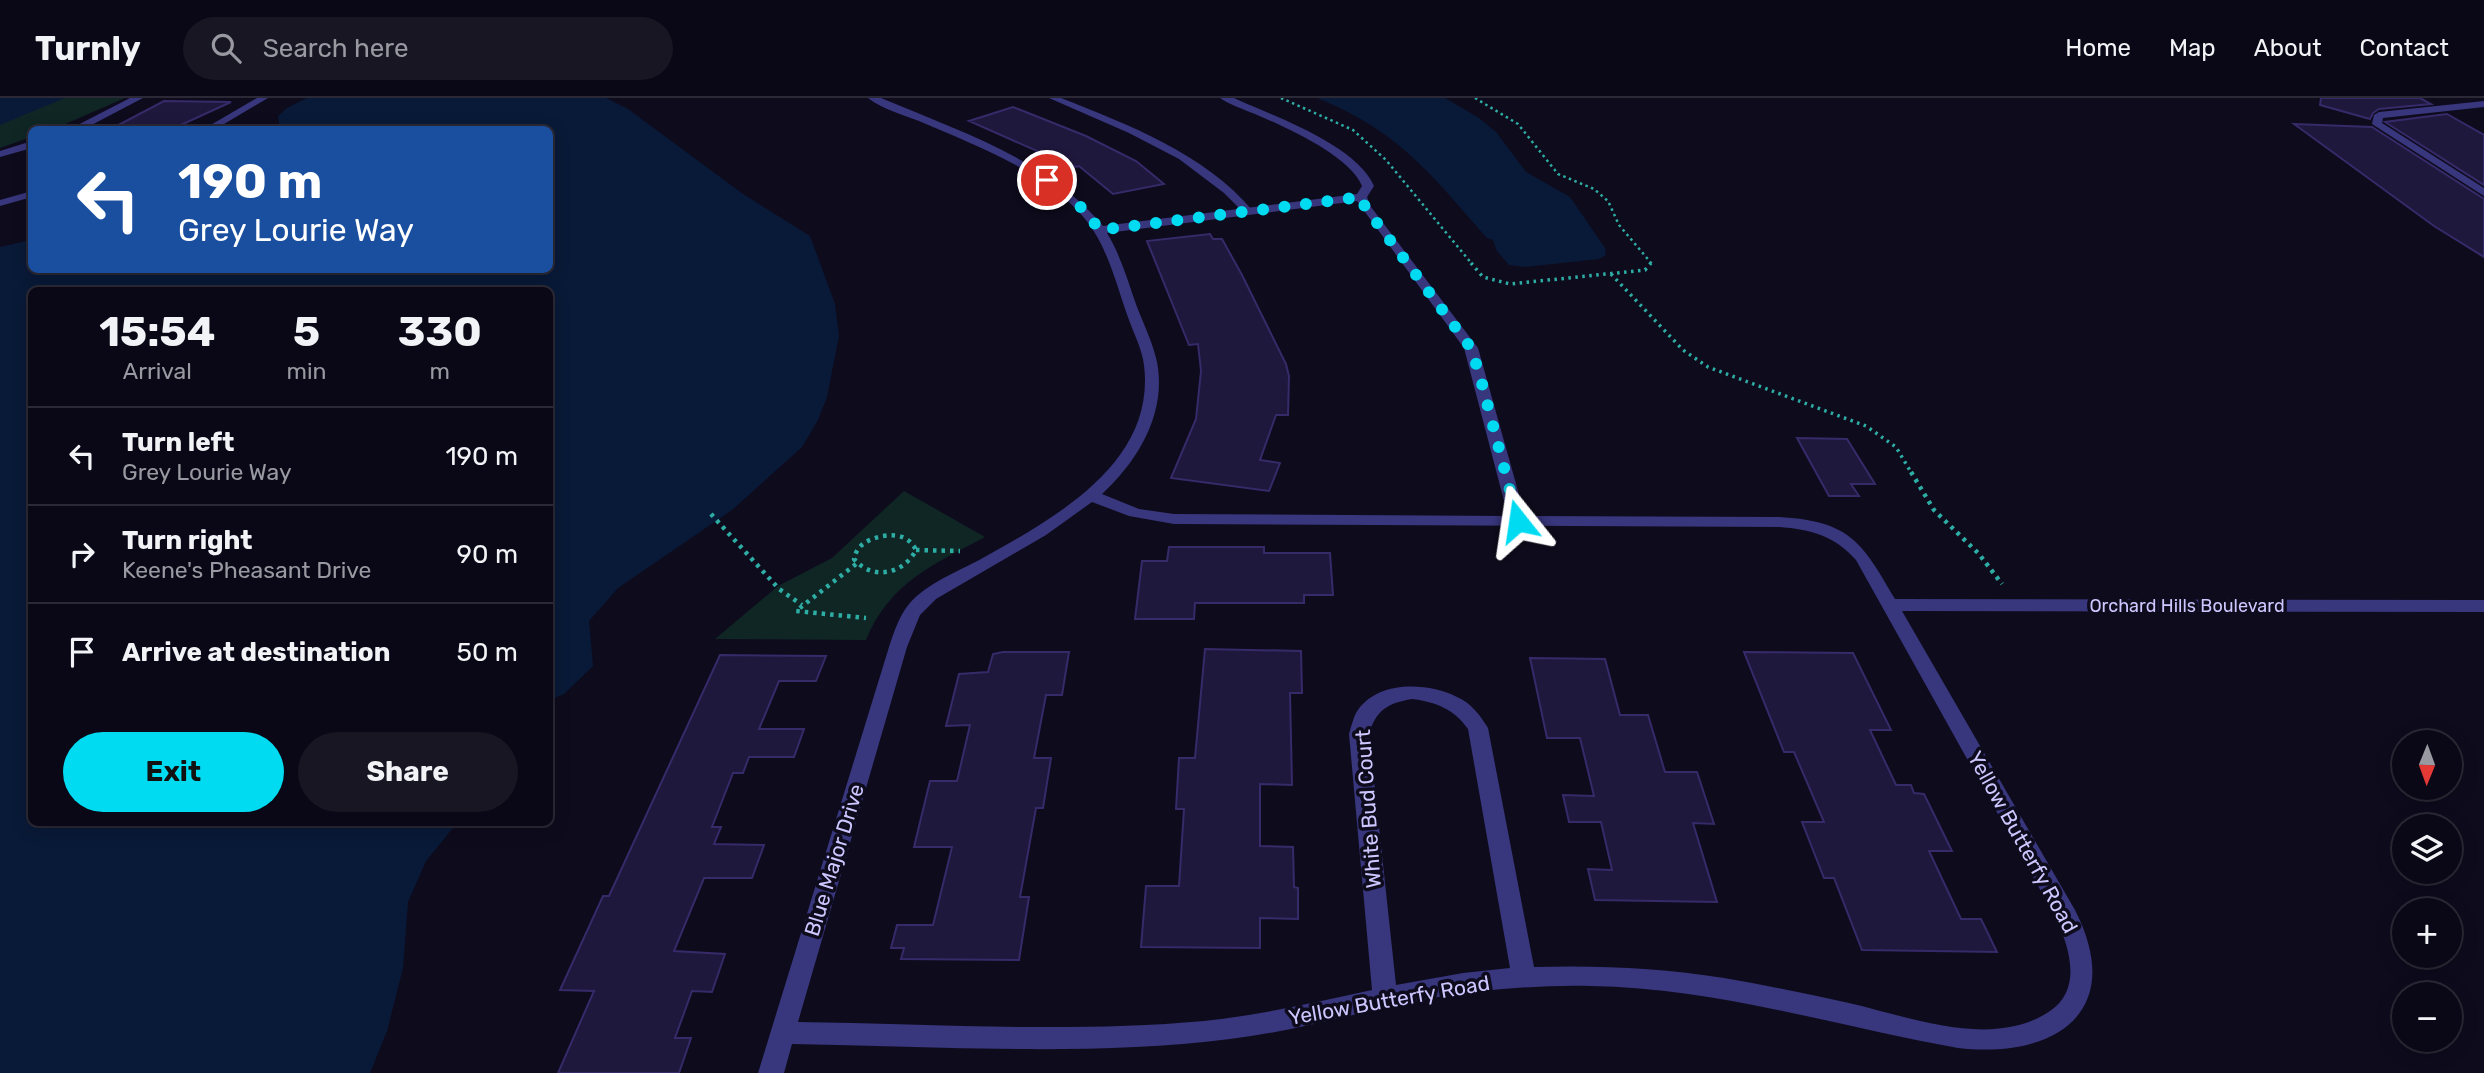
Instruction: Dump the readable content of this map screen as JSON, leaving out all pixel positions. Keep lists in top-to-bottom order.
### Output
{
  "streets": {
    "street": [
      "Orchard Hills Boulevard",
      "White Bud Court",
      "Yellow Butterfy Road",
      "Blue Major Drive"
    ]
  },
  "crossings": [
    ["Orchard Hills Boulevard", "Yellow Butterfy Road"],
    ["White Bud Court", "Yellow Butterfy Road"],
    ["Yellow Butterfy Road", "Blue Major Drive"]
  ],
  "north": "bottom",
  "page": {
    "header": "Turnly",
    "search": "Search here",
    "nav": [
      "Home",
      "Map",
      "About",
      "Contact"
    ],
    "turn": ["190 m", "Grey Lourie Way"],
    "eta": [
      "15:54",
      "Arrival",
      "5",
      "min",
      "330",
      "m"
    ],
    "list": [
      {
        "name": "Turn left",
        "note": "Grey Lourie Way",
        "value": "190 m"
      },
      {
        "name": "Turn right",
        "note": "Keene's Pheasant Drive",
        "value": "90 m"
      },
      {
        "name": "Arrive at destination",
        "value": "50 m"
      }
    ],
    "buttons": ["Exit", "Share"],
    "map_buttons": ["+", "−"]
  }
}
